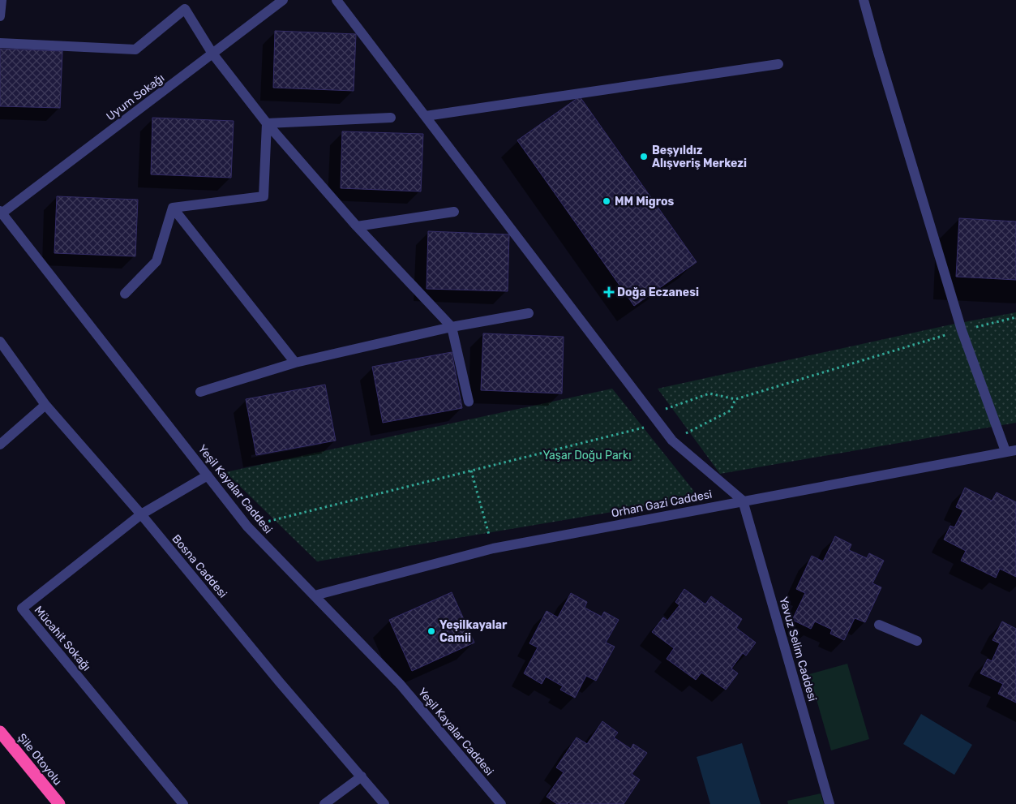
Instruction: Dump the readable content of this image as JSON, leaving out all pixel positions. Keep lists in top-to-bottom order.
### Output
{
  "streets": {
    "highway": ["Şile Otoyolu"],
    "street": [
      "Uyum Sokağı",
      "Yeşil Kayalar Caddesi",
      "Orhan Gazi Caddesi",
      "Bosna Caddesi",
      "Mücahit Sokağı",
      "Yavuz Selim Caddesi"
    ]
  },
  "crossings": [
    ["Uyum Sokağı", "Yeşil Kayalar Caddesi"],
    ["Yeşil Kayalar Caddesi", "Orhan Gazi Caddesi"],
    ["Yeşil Kayalar Caddesi", "Mücahit Sokağı"],
    ["Orhan Gazi Caddesi", "Yavuz Selim Caddesi"],
    ["Bosna Caddesi", "Mücahit Sokağı"]
  ],
  "parks": ["Yaşar Doğu Parkı"],
  "places": {
    "other": ["Beşyıldız Alışveriş Merkezi", "MM Migros", "Yeşilkayalar Camii"],
    "health": ["Doğa Eczanesi"]
  }
}
